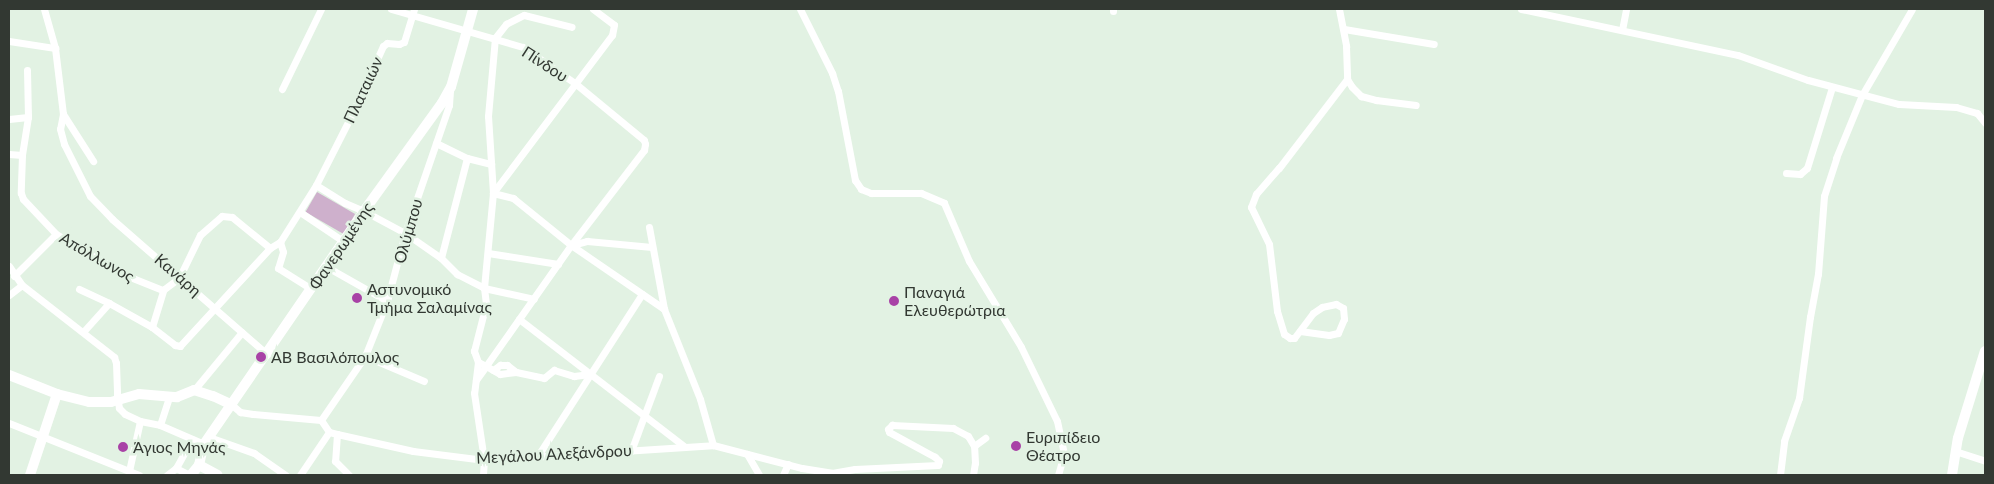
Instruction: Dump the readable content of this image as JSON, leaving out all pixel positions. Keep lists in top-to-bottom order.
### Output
{
  "streets": {
    "main road": ["Φανερωμένης"],
    "street": [
      "Πίνδου",
      "Πλαταιών",
      "Ολύμπου",
      "Απόλλωνος",
      "Κανάρη",
      "Μεγάλου Αλεξάνδρου"
    ]
  },
  "crossings": [
    ["Πίνδου", "Πλαταιών"],
    ["Πίνδου", "Φανερωμένης"],
    ["Ολύμπου", "Φανερωμένης"],
    ["Φανερωμένης", "Κανάρη"]
  ],
  "places": [
    "Αστυνομικό Τμήμα Σαλαμίνας",
    "Παναγιά Ελευθερώτρια",
    "ΑΒ Βασιλόπουλος",
    "Ευριπίδειο Θέατρο",
    "Άγιος Μηνάς"
  ]
}
